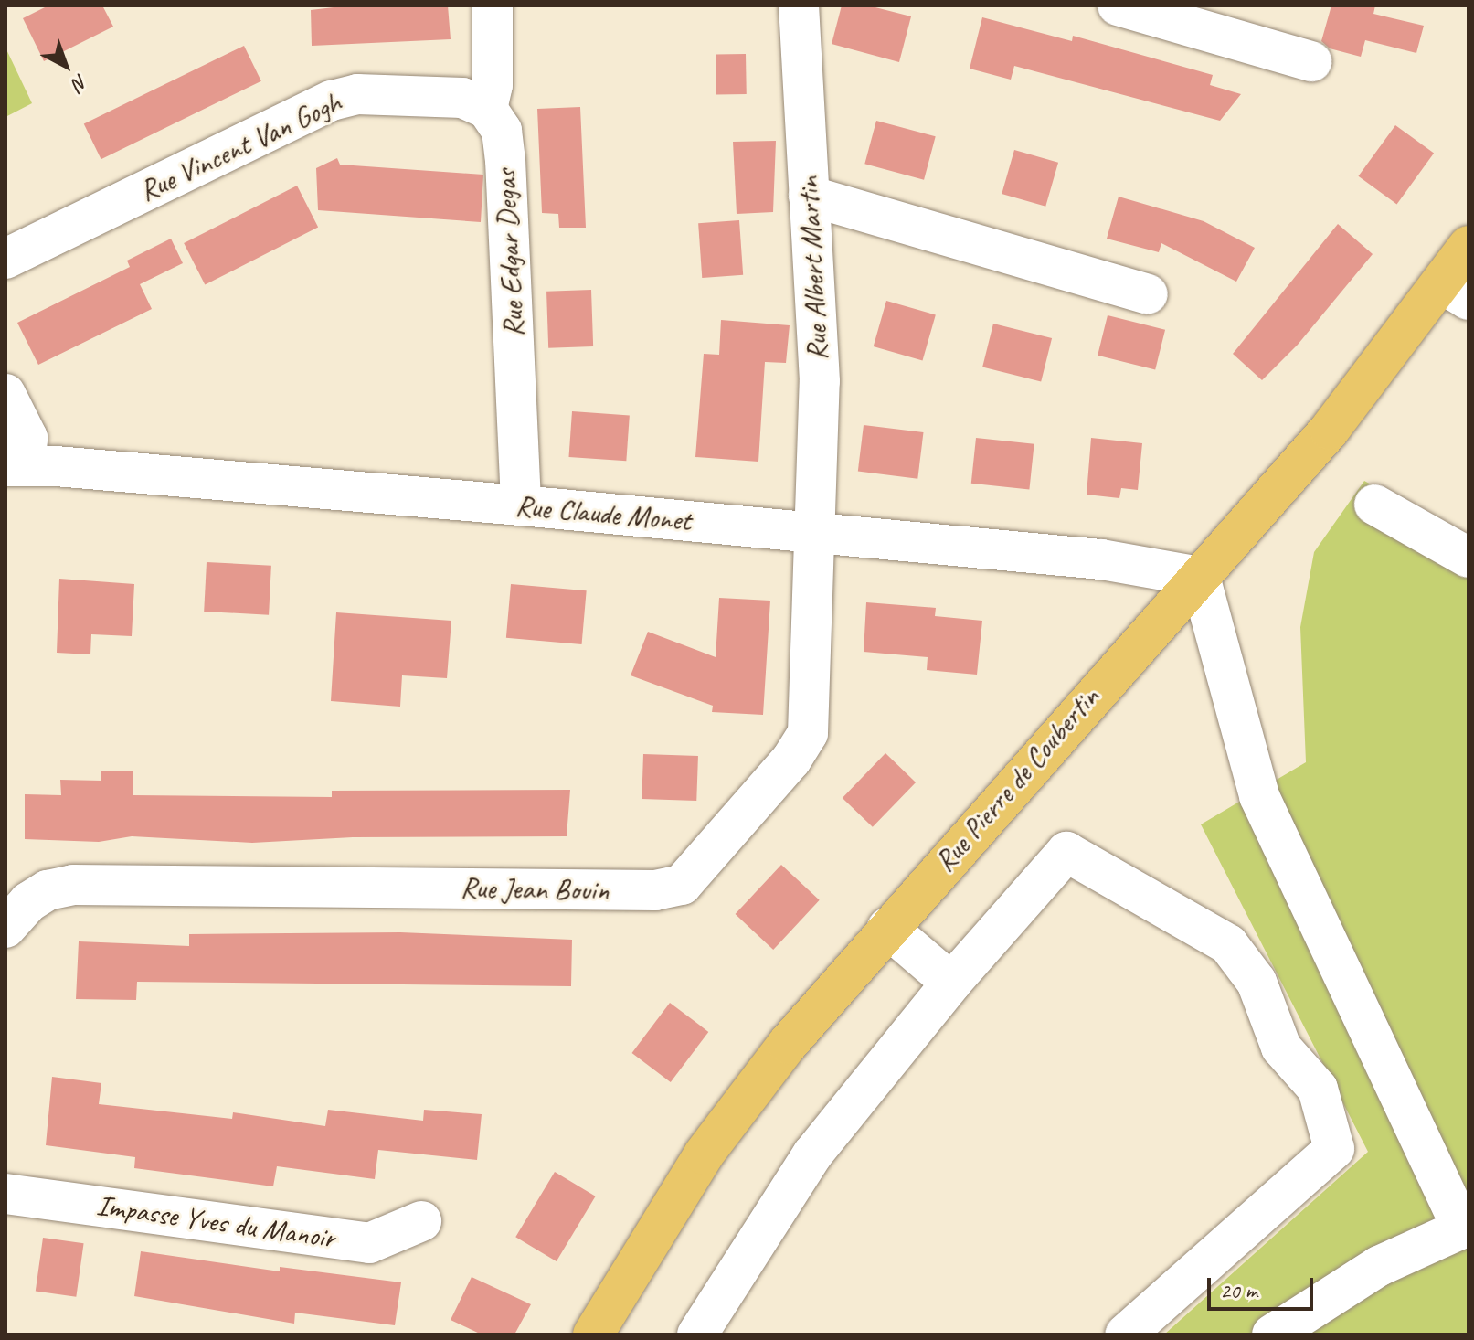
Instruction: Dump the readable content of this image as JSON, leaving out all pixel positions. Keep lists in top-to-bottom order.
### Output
{
  "streets": {
    "main road": ["Rue Pierre de Coubertin"],
    "street": [
      "Rue Vincent Van Gogh",
      "Rue Edgar Degas",
      "Rue Albert Martin",
      "Rue Claude Monet",
      "Rue Jean Bouin",
      "Impasse Yves du Manoir"
    ]
  },
  "crossings": [
    ["Rue Vincent Van Gogh", "Rue Edgar Degas"],
    ["Rue Edgar Degas", "Rue Claude Monet"],
    ["Rue Albert Martin", "Rue Claude Monet"],
    ["Rue Albert Martin", "Rue Jean Bouin"],
    ["Rue Claude Monet", "Rue Pierre de Coubertin"],
    ["Rue Claude Monet", "Rue Jean Bouin"]
  ],
  "scale_bar": "20 m",
  "north": "bottom right"
}
